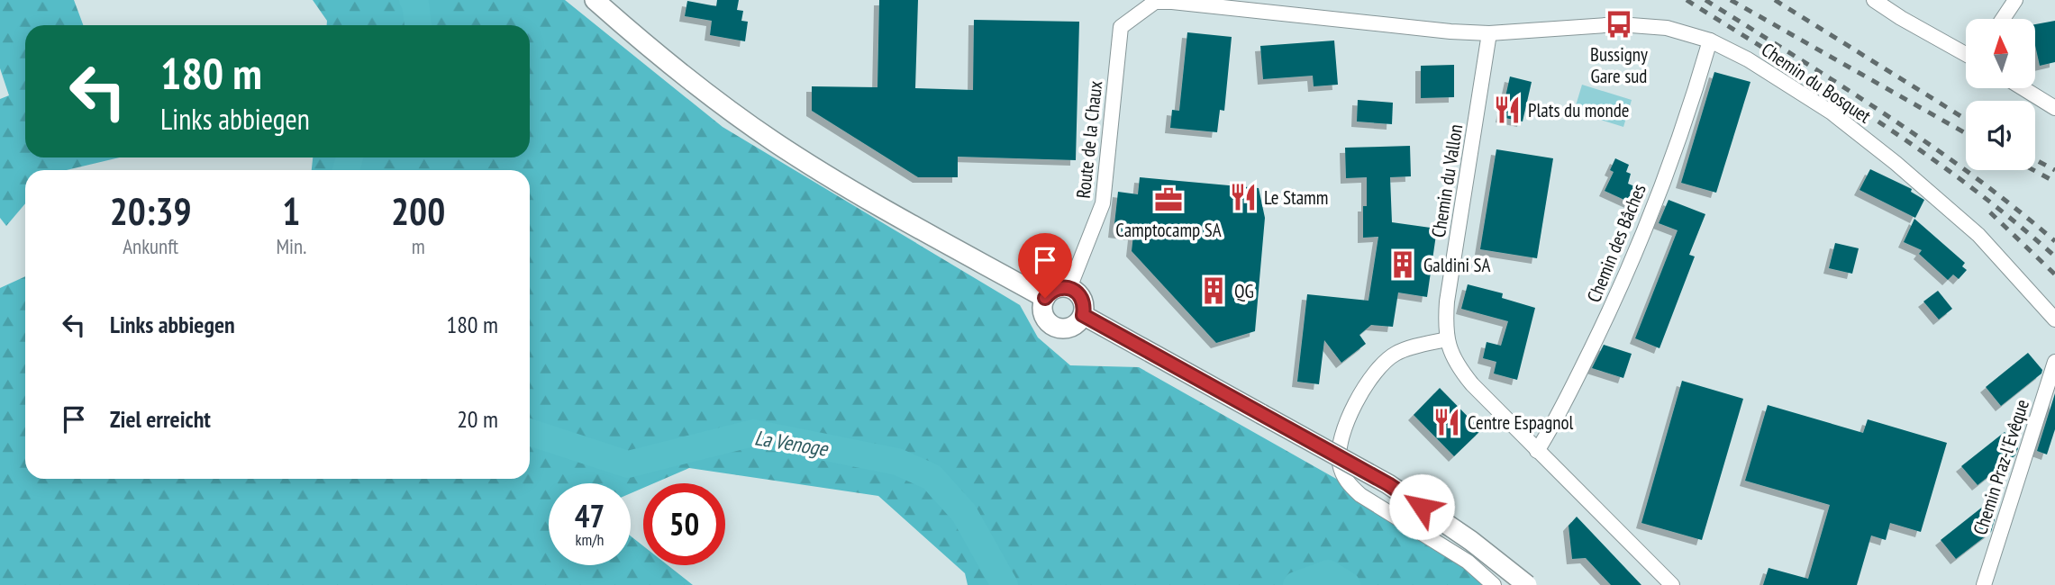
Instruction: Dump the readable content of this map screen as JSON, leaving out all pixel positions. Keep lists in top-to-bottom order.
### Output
{
  "streets": {
    "street": [
      "Chemin du Bosquet",
      "Route de la Chaux",
      "Chemin du Vallon",
      "Chemin des Bâches",
      "Chemin Praz-l'Evêque"
    ]
  },
  "crossings": [
    ["Chemin du Bosquet", "Route de la Chaux"],
    ["Chemin du Bosquet", "Chemin du Vallon"],
    ["Chemin du Bosquet", "Chemin des Bâches"],
    ["Chemin du Vallon", "Chemin des Bâches"]
  ],
  "water": ["La Venoge"],
  "places": {
    "bus stop": ["Bussigny Gare sud"],
    "restaurant": ["Plats du monde", "Le Stamm", "Centre Espagnol"],
    "office": ["Camptocamp SA"],
    "building": ["Galdini SA", "QG"]
  },
  "north": "top",
  "page": {
    "turn": ["180 m", "Links abbiegen"],
    "eta": [
      "20:39",
      "Ankunft",
      "1",
      "Min.",
      "200",
      "m"
    ],
    "list": [
      {
        "name": "Links abbiegen",
        "value": "180 m"
      },
      {
        "name": "Ziel erreicht",
        "value": "20 m"
      }
    ],
    "speed": "47 km/h",
    "limit": "50"
  }
}
